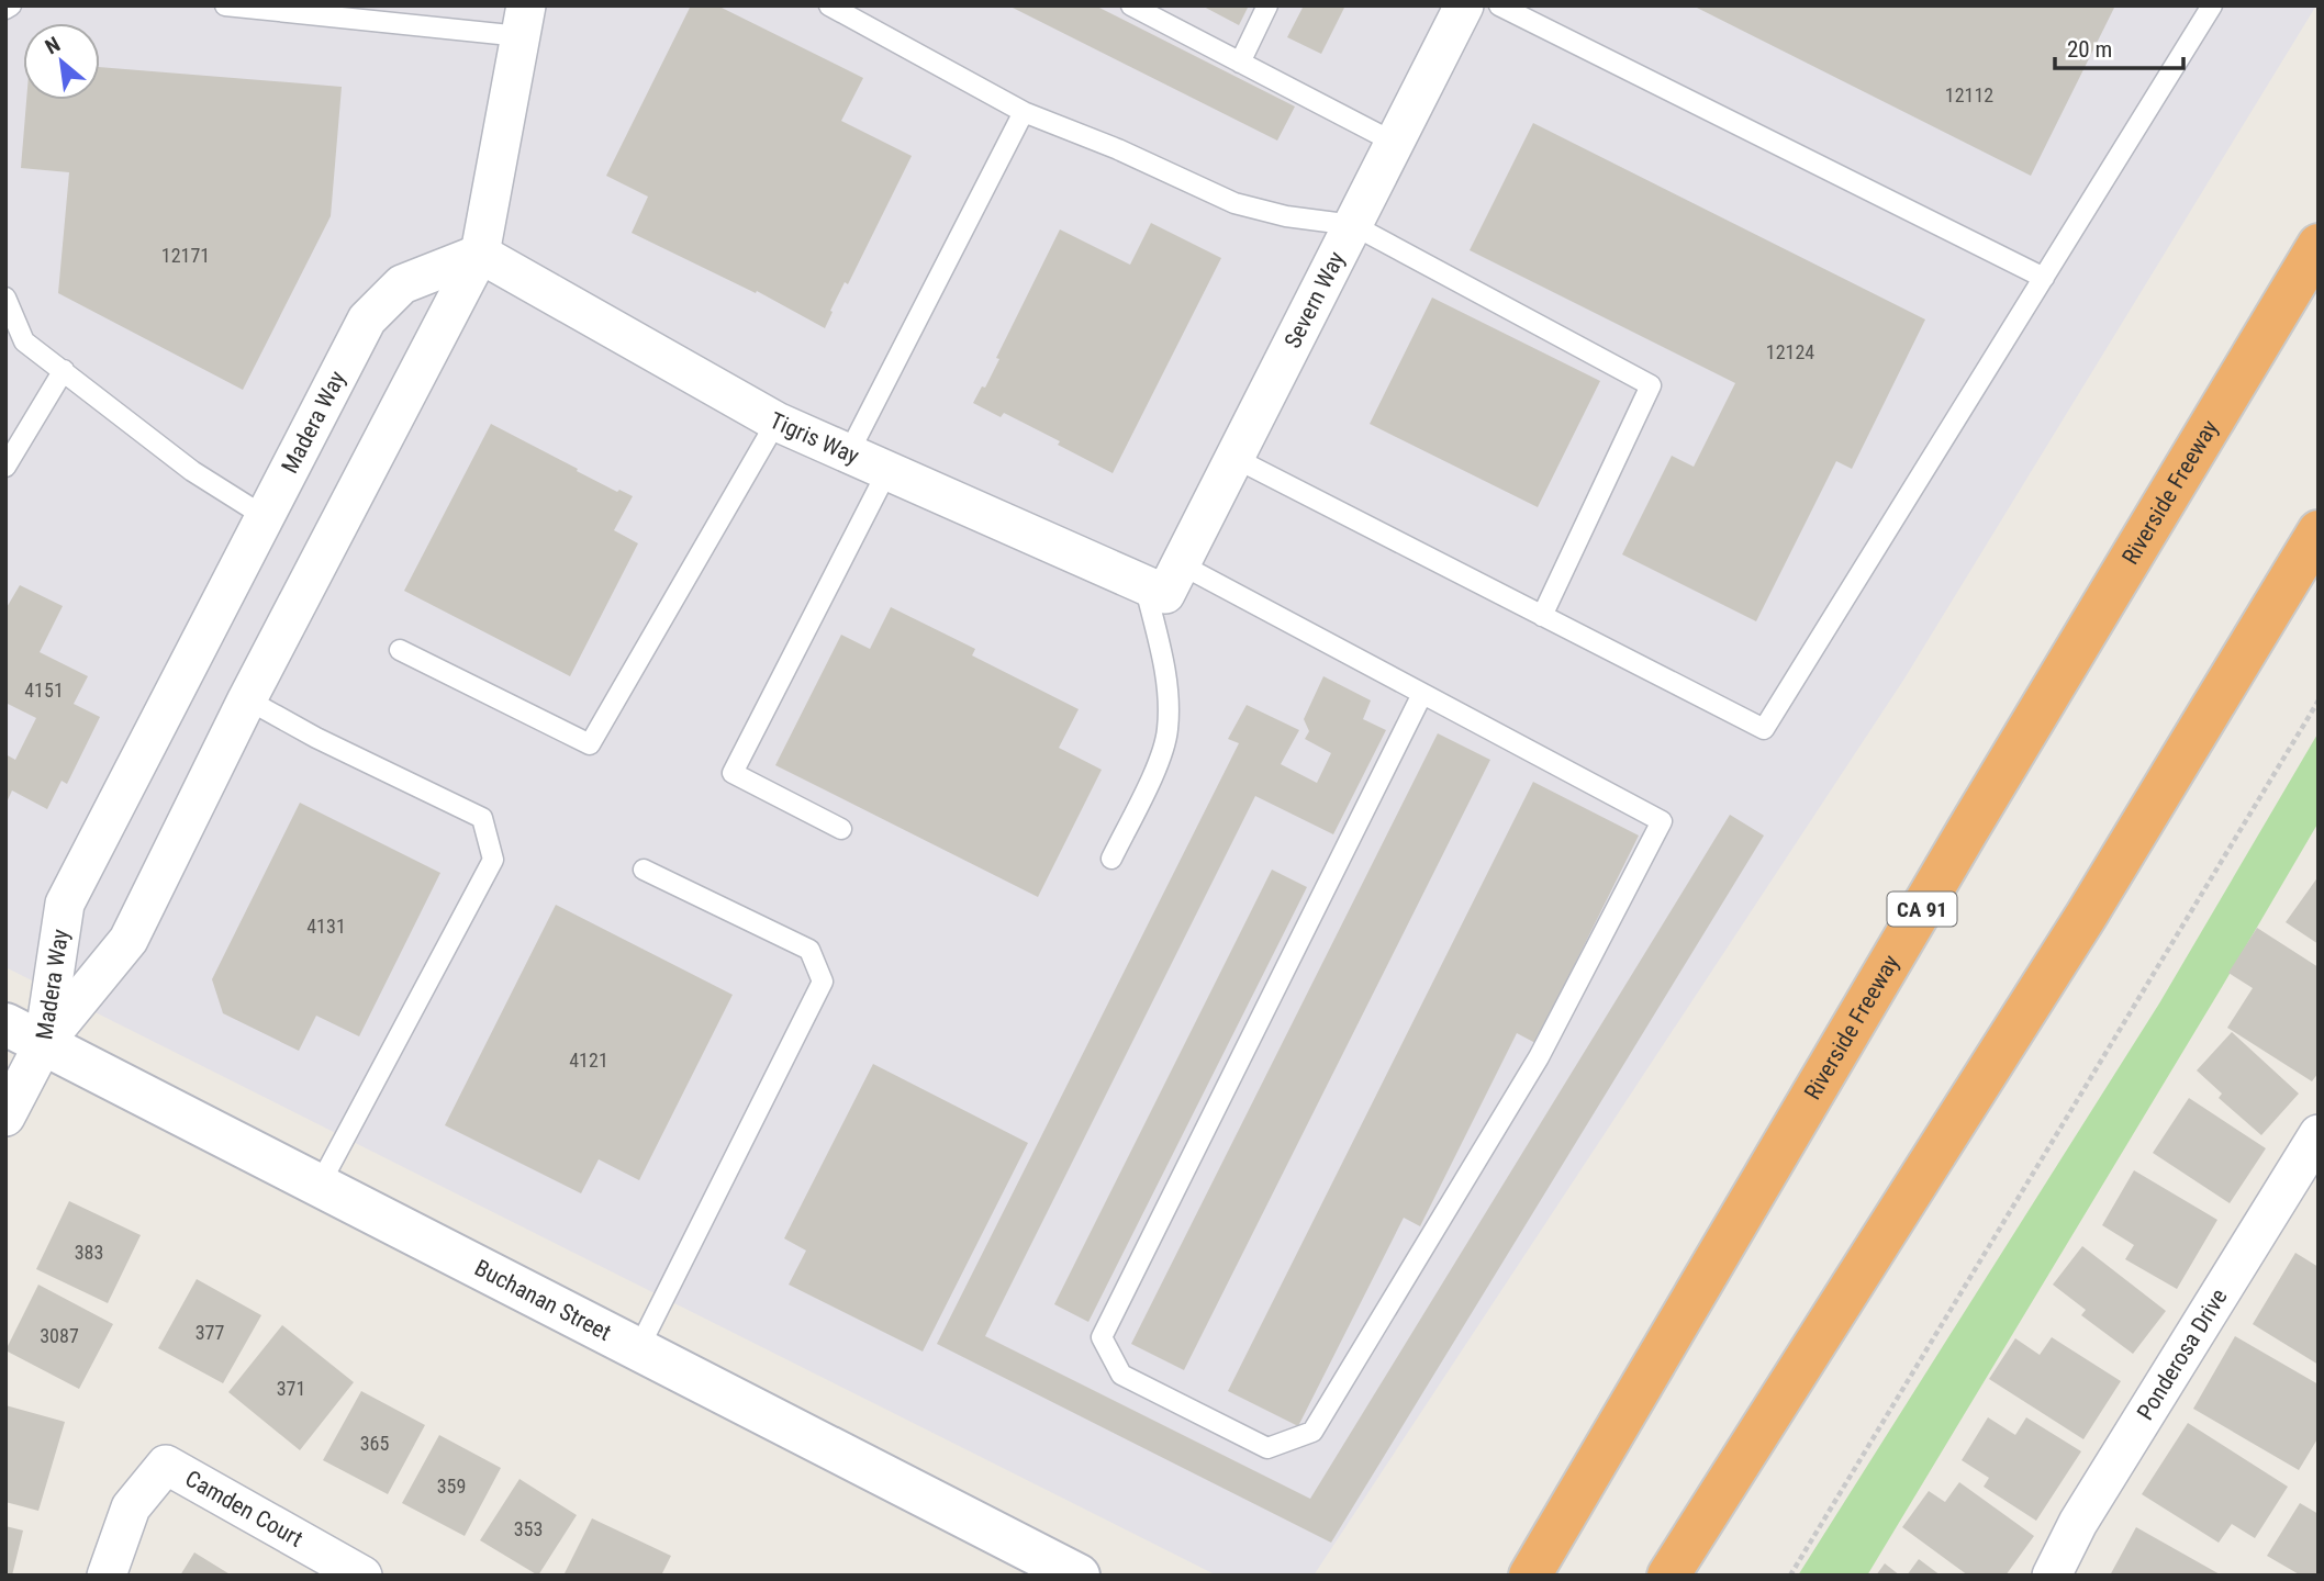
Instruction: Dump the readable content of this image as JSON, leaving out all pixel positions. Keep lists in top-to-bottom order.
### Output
{
  "streets": {
    "highway": ["Riverside Freeway", "CA 91"],
    "street": [
      "Severn Way",
      "Madera Way",
      "Tigris Way",
      "Buchanan Street",
      "Ponderosa Drive",
      "Camden Court"
    ]
  },
  "crossings": [
    ["Severn Way", "Tigris Way"],
    ["Madera Way", "Tigris Way"],
    ["Madera Way", "Buchanan Street"]
  ],
  "house_numbers": [
    "12112",
    "12171",
    "12124",
    "4151",
    "4131",
    "4121",
    "383",
    "377",
    "3087",
    "371",
    "365",
    "359",
    "353"
  ],
  "scale_bar": "20 m",
  "north": "top left"
}
